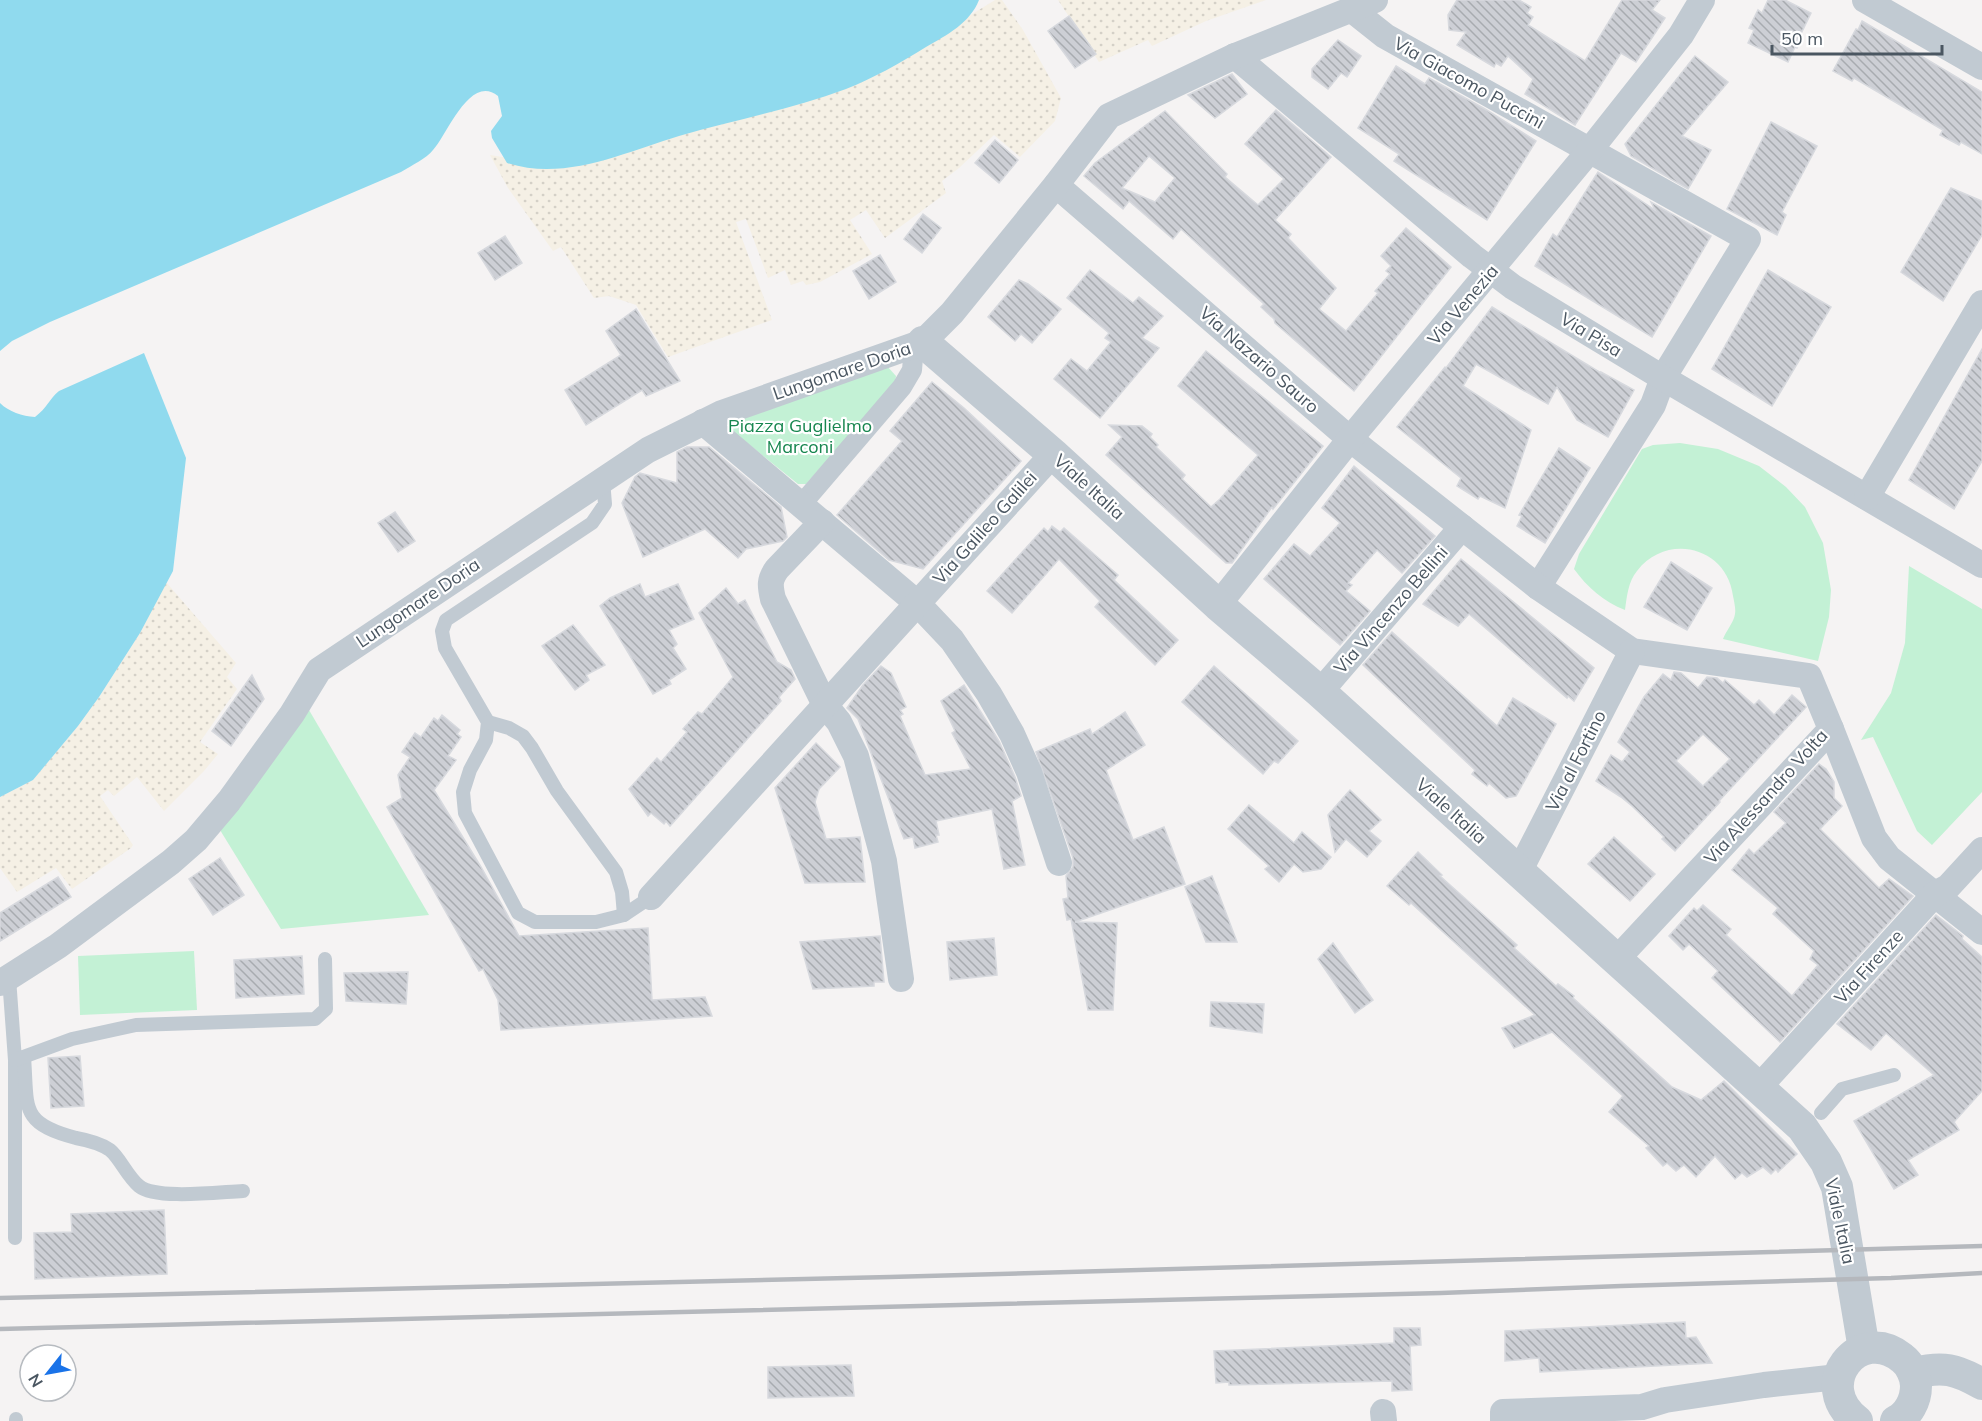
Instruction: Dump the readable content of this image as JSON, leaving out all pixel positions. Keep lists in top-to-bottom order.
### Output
{
  "streets": {
    "street": [
      "Via Giacomo Puccini",
      "Via Venezia",
      "Via Pisa",
      "Via Nazario Sauro",
      "Lungomare Doria",
      "Viale Italia",
      "Via Galileo Galilei",
      "Via Vincenzo Bellini",
      "Via al Fortino",
      "Via Alessandro Volta",
      "Via Firenze"
    ]
  },
  "crossings": [
    ["Via Giacomo Puccini", "Via Venezia"],
    ["Via Giacomo Puccini", "Via Pisa"],
    ["Via Venezia", "Via Pisa"],
    ["Via Venezia", "Via Nazario Sauro"],
    ["Via Venezia", "Viale Italia"],
    ["Via Nazario Sauro", "Via Vincenzo Bellini"],
    ["Via Nazario Sauro", "Via al Fortino"],
    ["Via Nazario Sauro", "Via Alessandro Volta"],
    ["Lungomare Doria", "Viale Italia"],
    ["Viale Italia", "Via Galileo Galilei"],
    ["Viale Italia", "Via Vincenzo Bellini"],
    ["Viale Italia", "Via al Fortino"],
    ["Viale Italia", "Via Alessandro Volta"],
    ["Viale Italia", "Via Firenze"],
    ["Via al Fortino", "Via Alessandro Volta"]
  ],
  "parks": ["Piazza Guglielmo Marconi"],
  "scale_bar": "50 m",
  "north": "bottom left"
}
